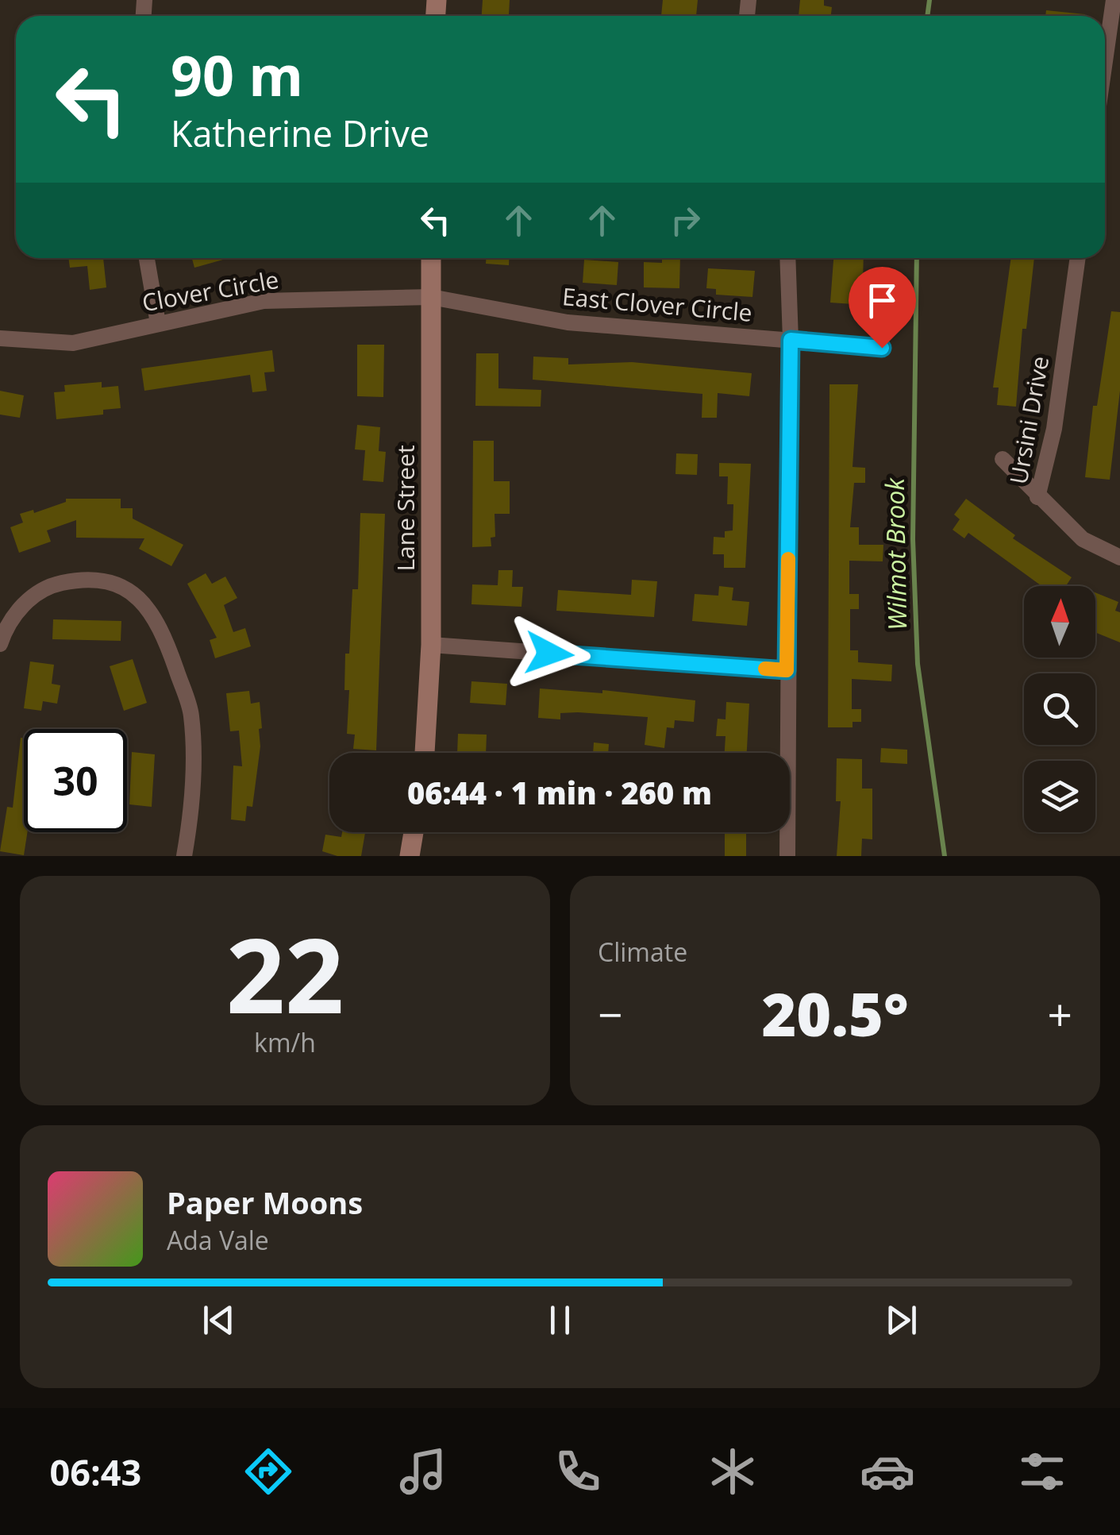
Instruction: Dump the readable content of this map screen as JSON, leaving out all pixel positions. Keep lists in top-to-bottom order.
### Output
{
  "streets": {
    "street": [
      "Clover Circle",
      "East Clover Circle",
      "Ursini Drive",
      "Lane Street"
    ]
  },
  "crossings": [
    ["Clover Circle", "East Clover Circle"],
    ["Clover Circle", "Lane Street"],
    ["East Clover Circle", "Lane Street"]
  ],
  "water": ["Wilmot Brook"],
  "north": "top",
  "page": {
    "turn": ["90 m", "Katherine Drive"],
    "limit": "30",
    "trip": "06:44 · 1 min · 260 m",
    "tile": [
      ["22", "km/h"],
      "Climate"
    ],
    "heat": ["−", "20.5°", "+"],
    "song": ["Paper Moons", "Ada Vale"],
    "tabs": "06:43"
  }
}
